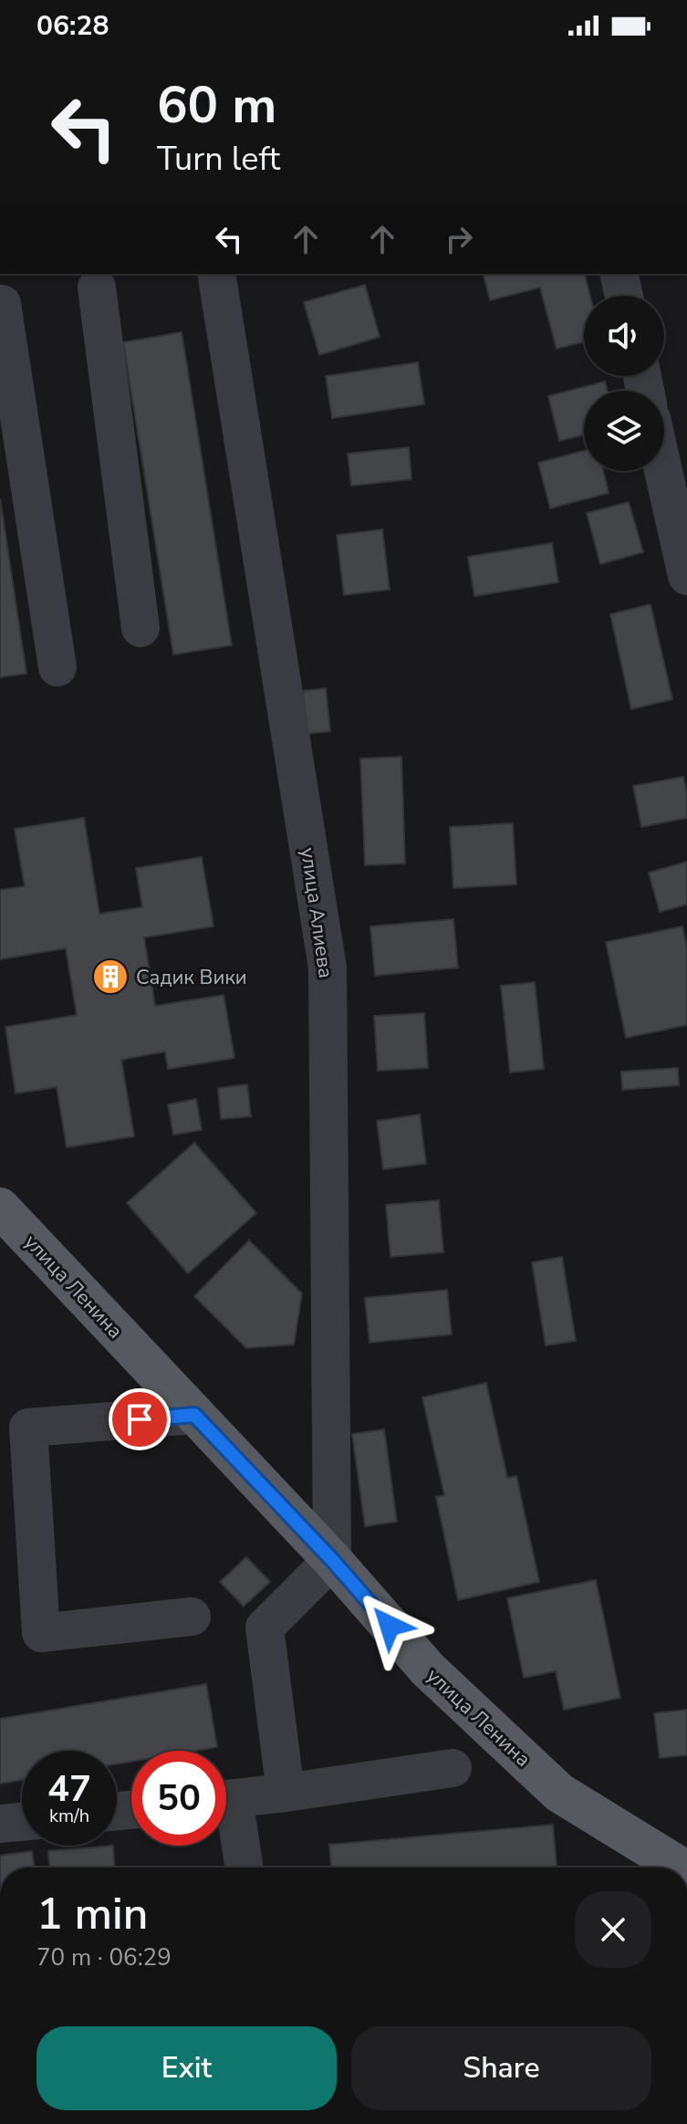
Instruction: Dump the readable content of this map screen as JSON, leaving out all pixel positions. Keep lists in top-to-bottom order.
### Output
{
  "streets": {
    "main road": ["улица Ленина"],
    "street": ["улица Алиева"]
  },
  "crossings": [
    ["улица Алиева", "улица Ленина"]
  ],
  "places": {
    "building": ["Садик Вики"]
  },
  "page": {
    "status": "06:28",
    "turn": ["60 m", "Turn left"],
    "speed": "47 km/h",
    "limit": "50",
    "heading": ["1 min", "70 m · 06:29"],
    "buttons": ["Exit", "Share"]
  }
}
